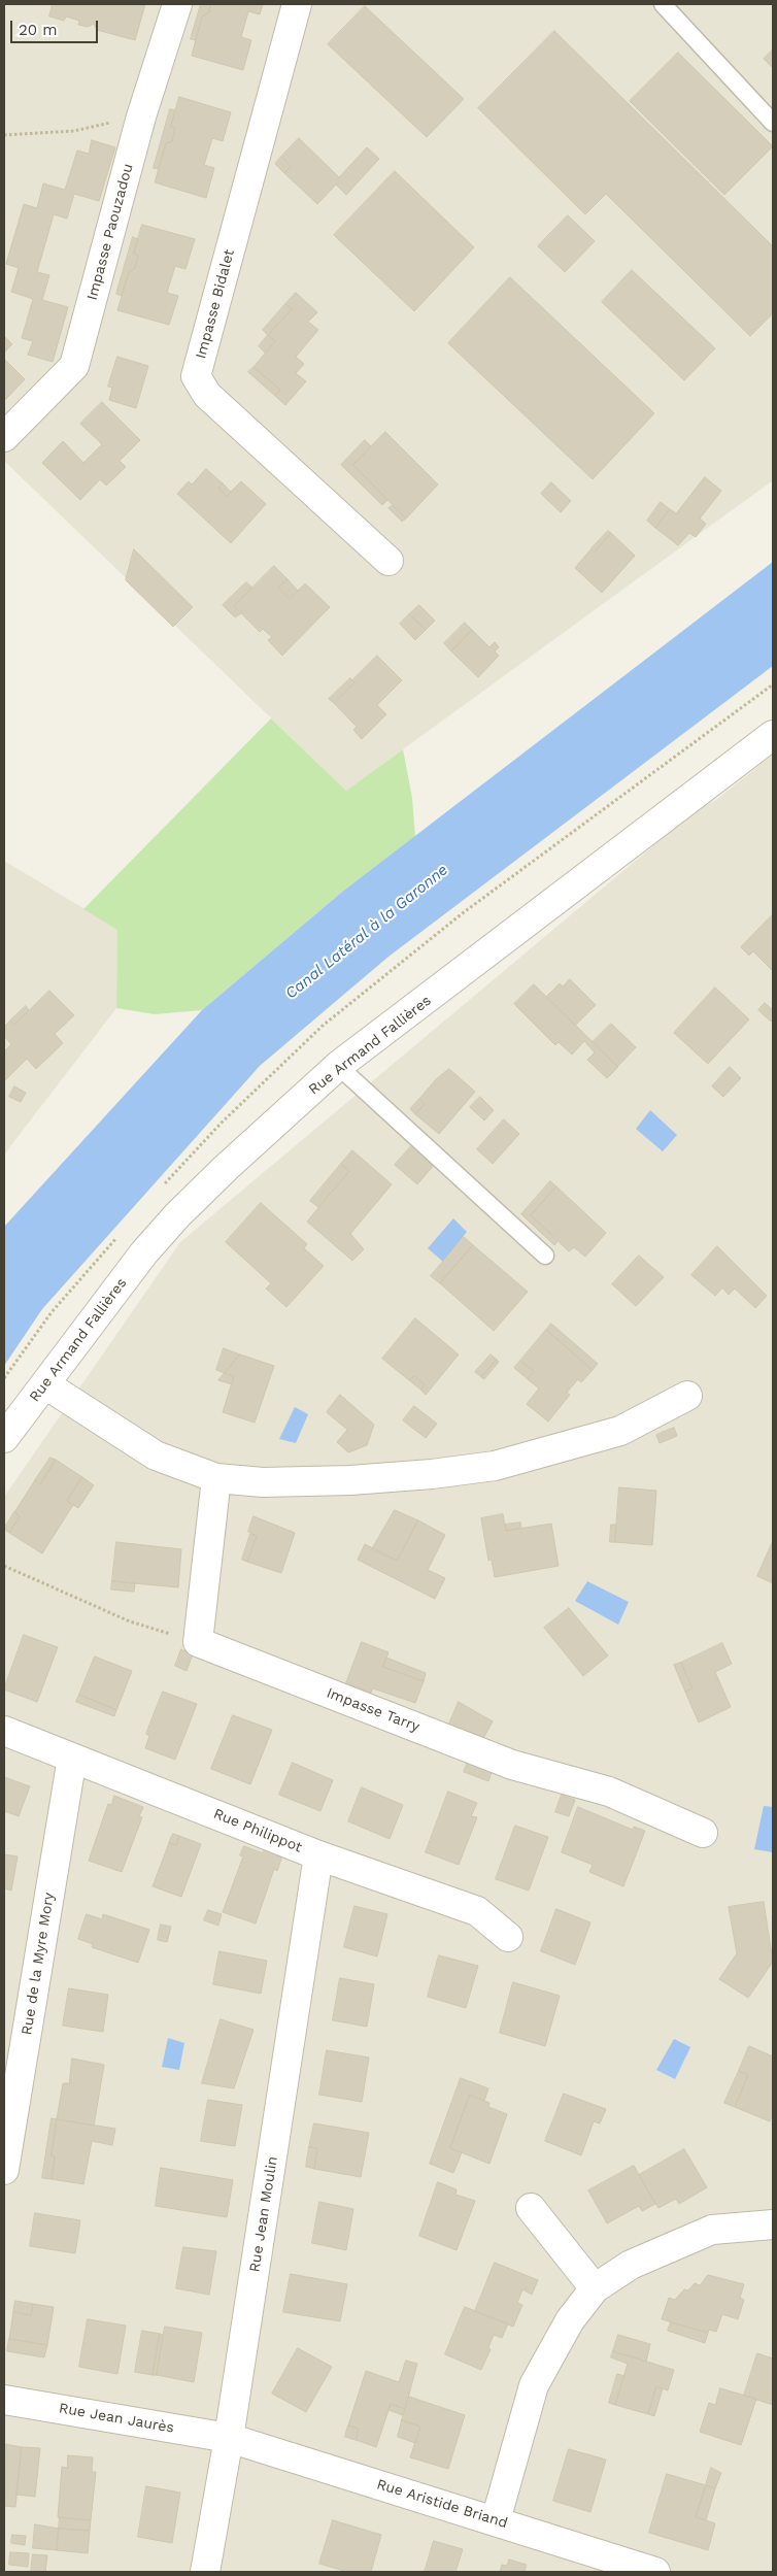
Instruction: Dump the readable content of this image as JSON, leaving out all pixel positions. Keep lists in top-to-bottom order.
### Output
{
  "streets": {
    "street": [
      "Impasse Paouzadou",
      "Impasse Bidalet",
      "Rue Armand Fallières",
      "Impasse Tarry",
      "Rue Philippot",
      "Rue de la Myre Mory",
      "Rue Jean Moulin",
      "Rue Jean Jaurès",
      "Rue Aristide Briand"
    ]
  },
  "crossings": [
    ["Rue Philippot", "Rue de la Myre Mory"],
    ["Rue Philippot", "Rue Jean Moulin"],
    ["Rue Jean Moulin", "Rue Jean Jaurès"],
    ["Rue Jean Moulin", "Rue Aristide Briand"],
    ["Rue Jean Jaurès", "Rue Aristide Briand"]
  ],
  "water": ["Canal Latéral à la Garonne"],
  "scale_bar": "20 m"
}
